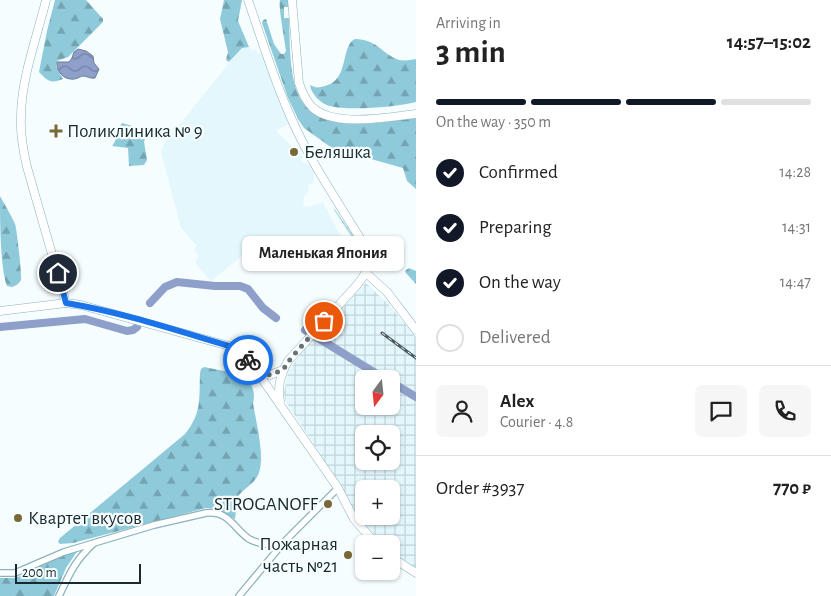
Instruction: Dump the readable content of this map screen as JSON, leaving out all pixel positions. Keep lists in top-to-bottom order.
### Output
{
  "places": {
    "health": ["Поликлиника № 9"],
    "other": [
      "Беляшка",
      "Маленькая Япония",
      "STROGANOFF",
      "Квартет вкусов",
      "Пожарная часть №21"
    ]
  },
  "scale_bar": "200 m",
  "north": "bottom",
  "page": {
    "heading": ["3 min", "Arriving in", "14:57–15:02"],
    "panel": [
      "Alex",
      "Courier · 4.8",
      "Order #3937",
      "770 ₽"
    ],
    "bar": "On the way · 350 m",
    "list": [
      ["Confirmed", "14:28"],
      ["Preparing", "14:31"],
      ["On the way", "14:47"],
      "Delivered"
    ],
    "bubble": "Маленькая Япония",
    "map_buttons": ["+", "−"],
    "scale": "200 m"
  }
}
